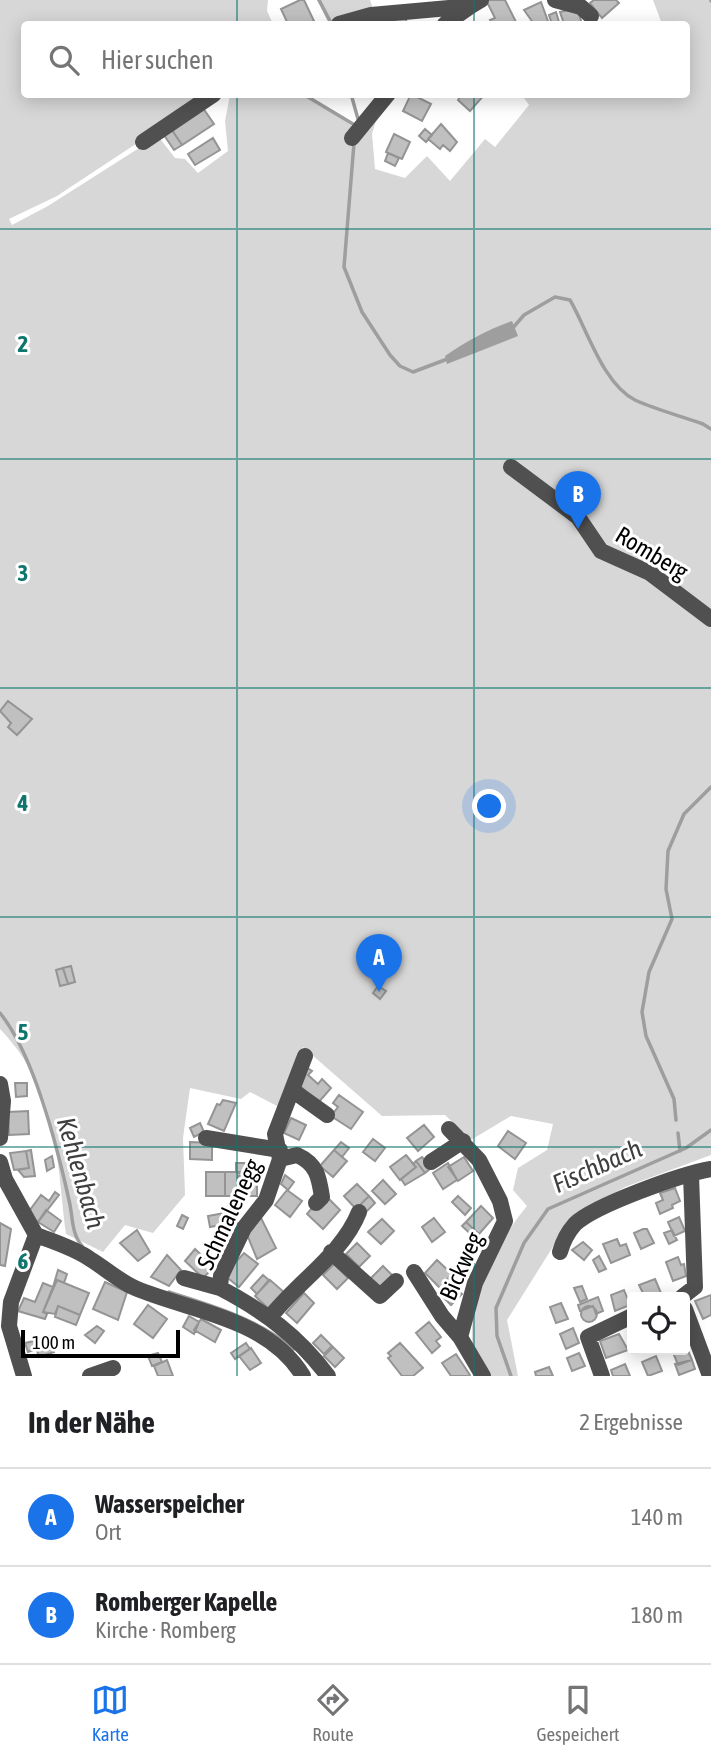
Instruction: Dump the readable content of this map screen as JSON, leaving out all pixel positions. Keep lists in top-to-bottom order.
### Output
{
  "streets": {
    "street": ["Romberg", "Schmalenegg", "Bickweg"]
  },
  "water": ["Fischbach", "Kehlenbach"],
  "scale_bar": "100 m",
  "page": {
    "search": "Hier suchen",
    "pins": ["B", "A"],
    "scale": "100 m",
    "heading": ["In der Nähe", "2 Ergebnisse"],
    "list": [
      {
        "mark": "A",
        "name": "Wasserspeicher",
        "note": "Ort",
        "value": "140 m"
      },
      {
        "mark": "B",
        "name": "Romberger Kapelle",
        "note": "Kirche · Romberg",
        "value": "180 m"
      }
    ],
    "nav": ["Karte", "Route", "Gespeichert"]
  },
  "grid": {
    "rows": [
      "2",
      "3",
      "4",
      "5",
      "6"
    ]
  }
}
